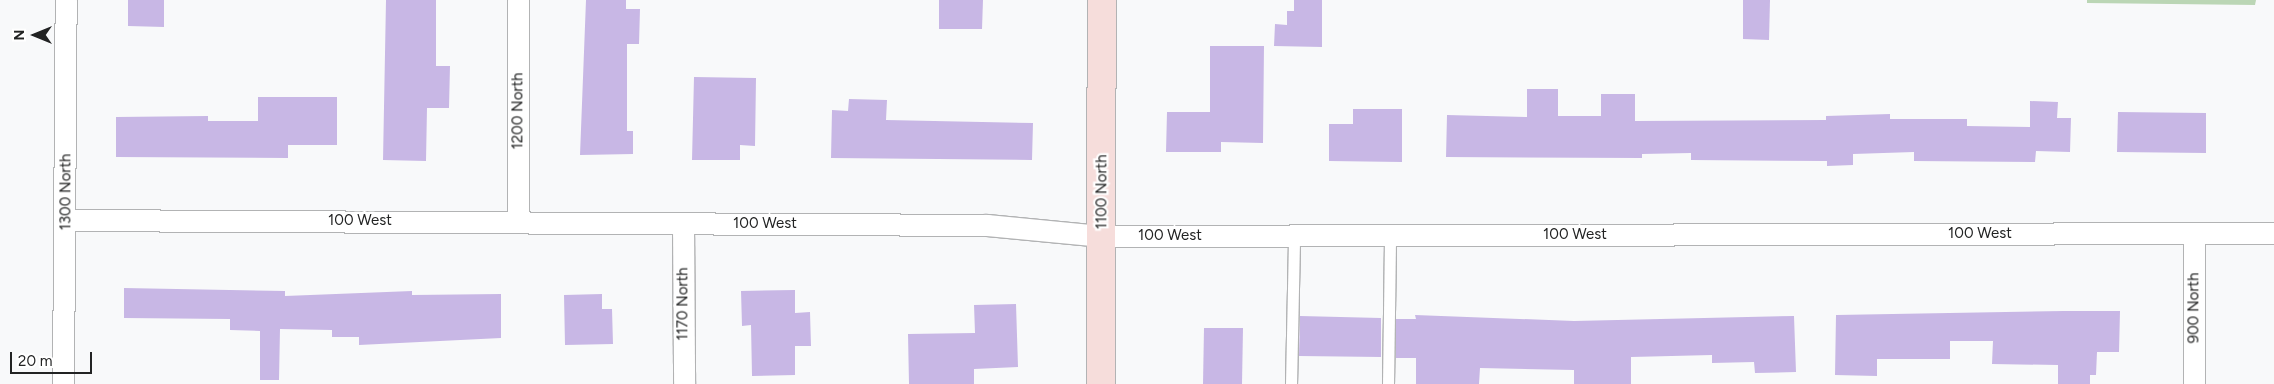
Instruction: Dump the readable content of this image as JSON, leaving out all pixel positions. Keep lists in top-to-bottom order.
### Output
{
  "streets": {
    "main road": ["1100 North"],
    "street": [
      "1200 North",
      "1300 North",
      "100 West",
      "1170 North",
      "900 North"
    ]
  },
  "crossings": [
    ["1200 North", "100 West"],
    ["1300 North", "100 West"],
    ["1100 North", "100 West"],
    ["100 West", "1170 North"],
    ["100 West", "900 North"]
  ],
  "scale_bar": "20 m",
  "north": "left"
}
